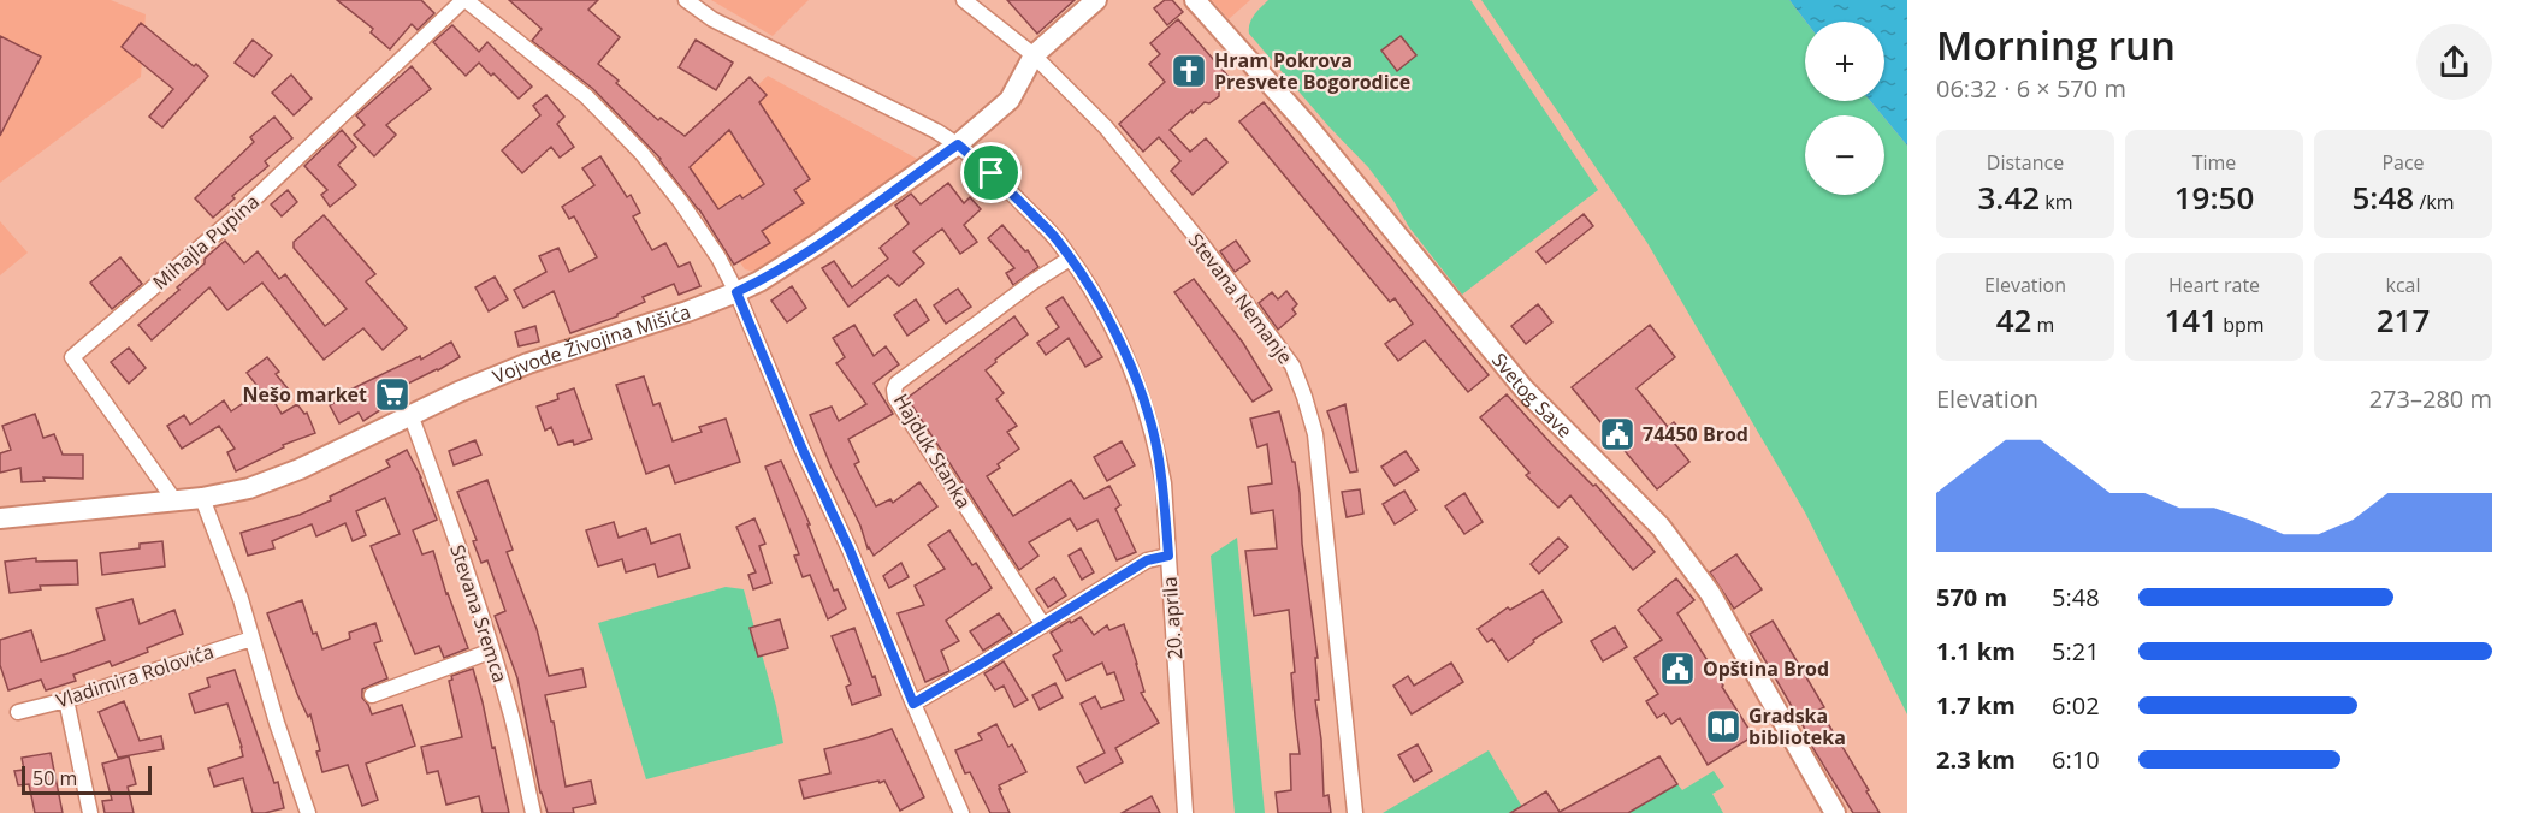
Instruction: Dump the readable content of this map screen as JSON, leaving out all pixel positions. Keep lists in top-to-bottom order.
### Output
{
  "streets": {
    "street": [
      "Mihajla Pupina",
      "Stevana Nemanje",
      "Vojvode Živojina Mišića",
      "Svetog Save",
      "Hajduk Stanka",
      "Stevana Sremca",
      "20. aprila",
      "Vladimira Rolovića"
    ]
  },
  "crossings": [
    ["Mihajla Pupina", "Vojvode Živojina Mišića"],
    ["Stevana Nemanje", "Vojvode Živojina Mišića"],
    ["Vojvode Živojina Mišića", "Stevana Sremca"],
    ["Vojvode Živojina Mišića", "20. aprila"],
    ["Hajduk Stanka", "20. aprila"]
  ],
  "places": {
    "church": ["Hram Pokrova Presvete Bogorodice"],
    "supermarket": ["Nešo market"],
    "public building": ["74450 Brod", "Opština Brod"],
    "library": ["Gradska biblioteka"]
  },
  "scale_bar": "50 m",
  "page": {
    "heading": ["Morning run", "06:32 · 6 × 570 m"],
    "map_buttons": ["+", "−"],
    "stats": [
      ["Distance", "3.42 km"],
      ["Time", "19:50"],
      ["Pace", "5:48 /km"],
      ["Elevation", "42 m"],
      ["Heart rate", "141 bpm"],
      ["kcal", "217"]
    ],
    "chart": ["Elevation", "273–280 m"],
    "list": [
      {
        "name": "570 m",
        "note": "5:48"
      },
      {
        "name": "1.1 km",
        "note": "5:21"
      },
      {
        "name": "1.7 km",
        "note": "6:02"
      },
      {
        "name": "2.3 km",
        "note": "6:10"
      }
    ],
    "scale": "50 m"
  }
}
